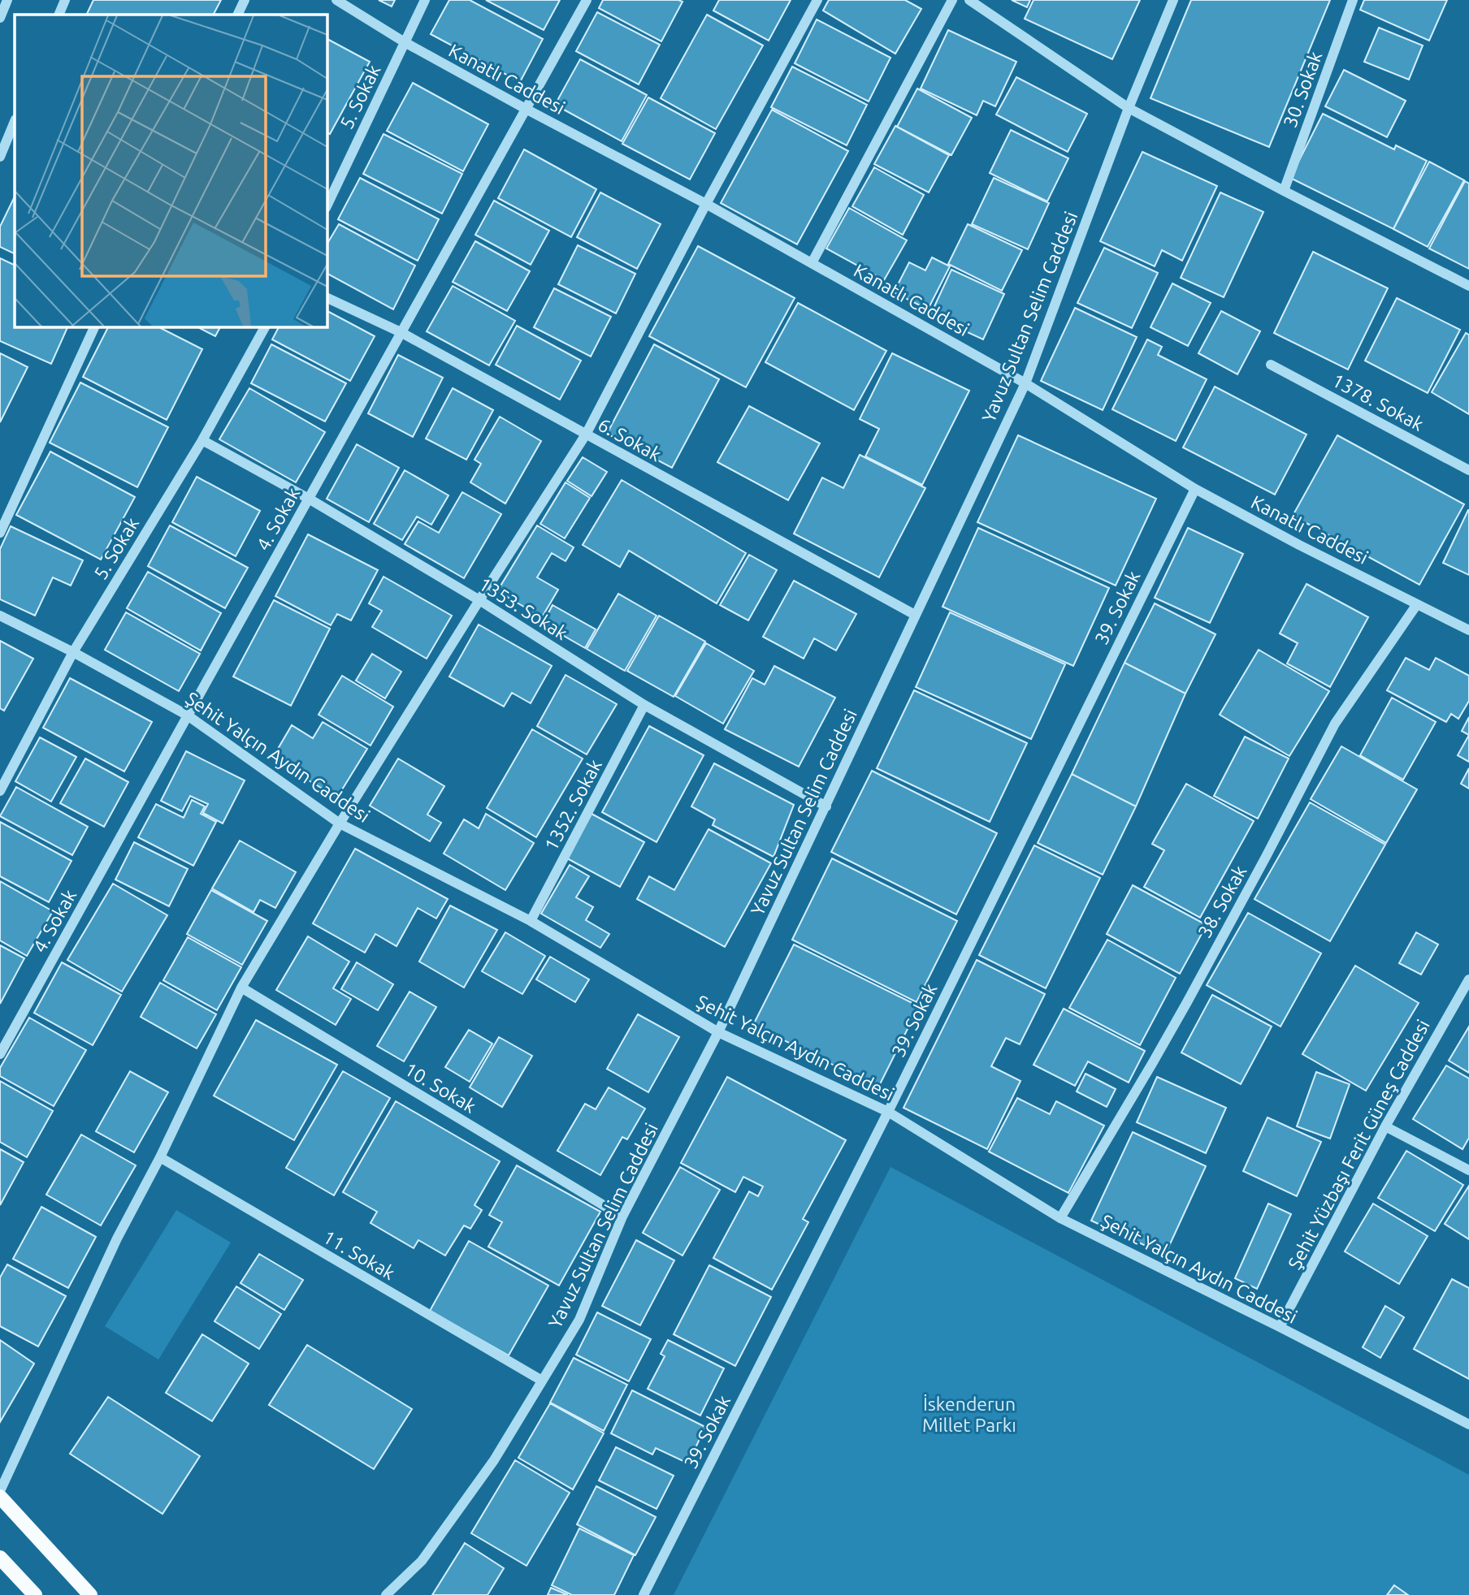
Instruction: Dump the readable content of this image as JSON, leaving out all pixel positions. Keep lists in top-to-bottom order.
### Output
{
  "streets": {
    "street": [
      "Kanatlı Caddesi",
      "30. Sokak",
      "5. Sokak",
      "Yavuz Sultan Selim Caddesi",
      "1378. Sokak",
      "6. Sokak",
      "4. Sokak",
      "39. Sokak",
      "1353. Sokak",
      "Şehit Yalçın Aydın Caddesi",
      "1352. Sokak",
      "38. Sokak",
      "10. Sokak",
      "Şehit Yüzbaşı Ferit Güneş Caddesi",
      "11. Sokak"
    ]
  },
  "crossings": [
    ["Kanatlı Caddesi", "5. Sokak"],
    ["Kanatlı Caddesi", "Yavuz Sultan Selim Caddesi"],
    ["Kanatlı Caddesi", "4. Sokak"],
    ["Kanatlı Caddesi", "39. Sokak"],
    ["Kanatlı Caddesi", "38. Sokak"],
    ["5. Sokak", "1353. Sokak"],
    ["5. Sokak", "Şehit Yalçın Aydın Caddesi"],
    ["Yavuz Sultan Selim Caddesi", "6. Sokak"],
    ["Yavuz Sultan Selim Caddesi", "1353. Sokak"],
    ["Yavuz Sultan Selim Caddesi", "Şehit Yalçın Aydın Caddesi"],
    ["Yavuz Sultan Selim Caddesi", "10. Sokak"],
    ["Yavuz Sultan Selim Caddesi", "11. Sokak"],
    ["6. Sokak", "4. Sokak"],
    ["4. Sokak", "1353. Sokak"],
    ["4. Sokak", "Şehit Yalçın Aydın Caddesi"],
    ["39. Sokak", "Şehit Yalçın Aydın Caddesi"],
    ["1353. Sokak", "1352. Sokak"],
    ["Şehit Yalçın Aydın Caddesi", "1352. Sokak"],
    ["Şehit Yalçın Aydın Caddesi", "38. Sokak"],
    ["Şehit Yalçın Aydın Caddesi", "Şehit Yüzbaşı Ferit Güneş Caddesi"]
  ],
  "parks": ["İskenderun Millet Parkı"]
}
